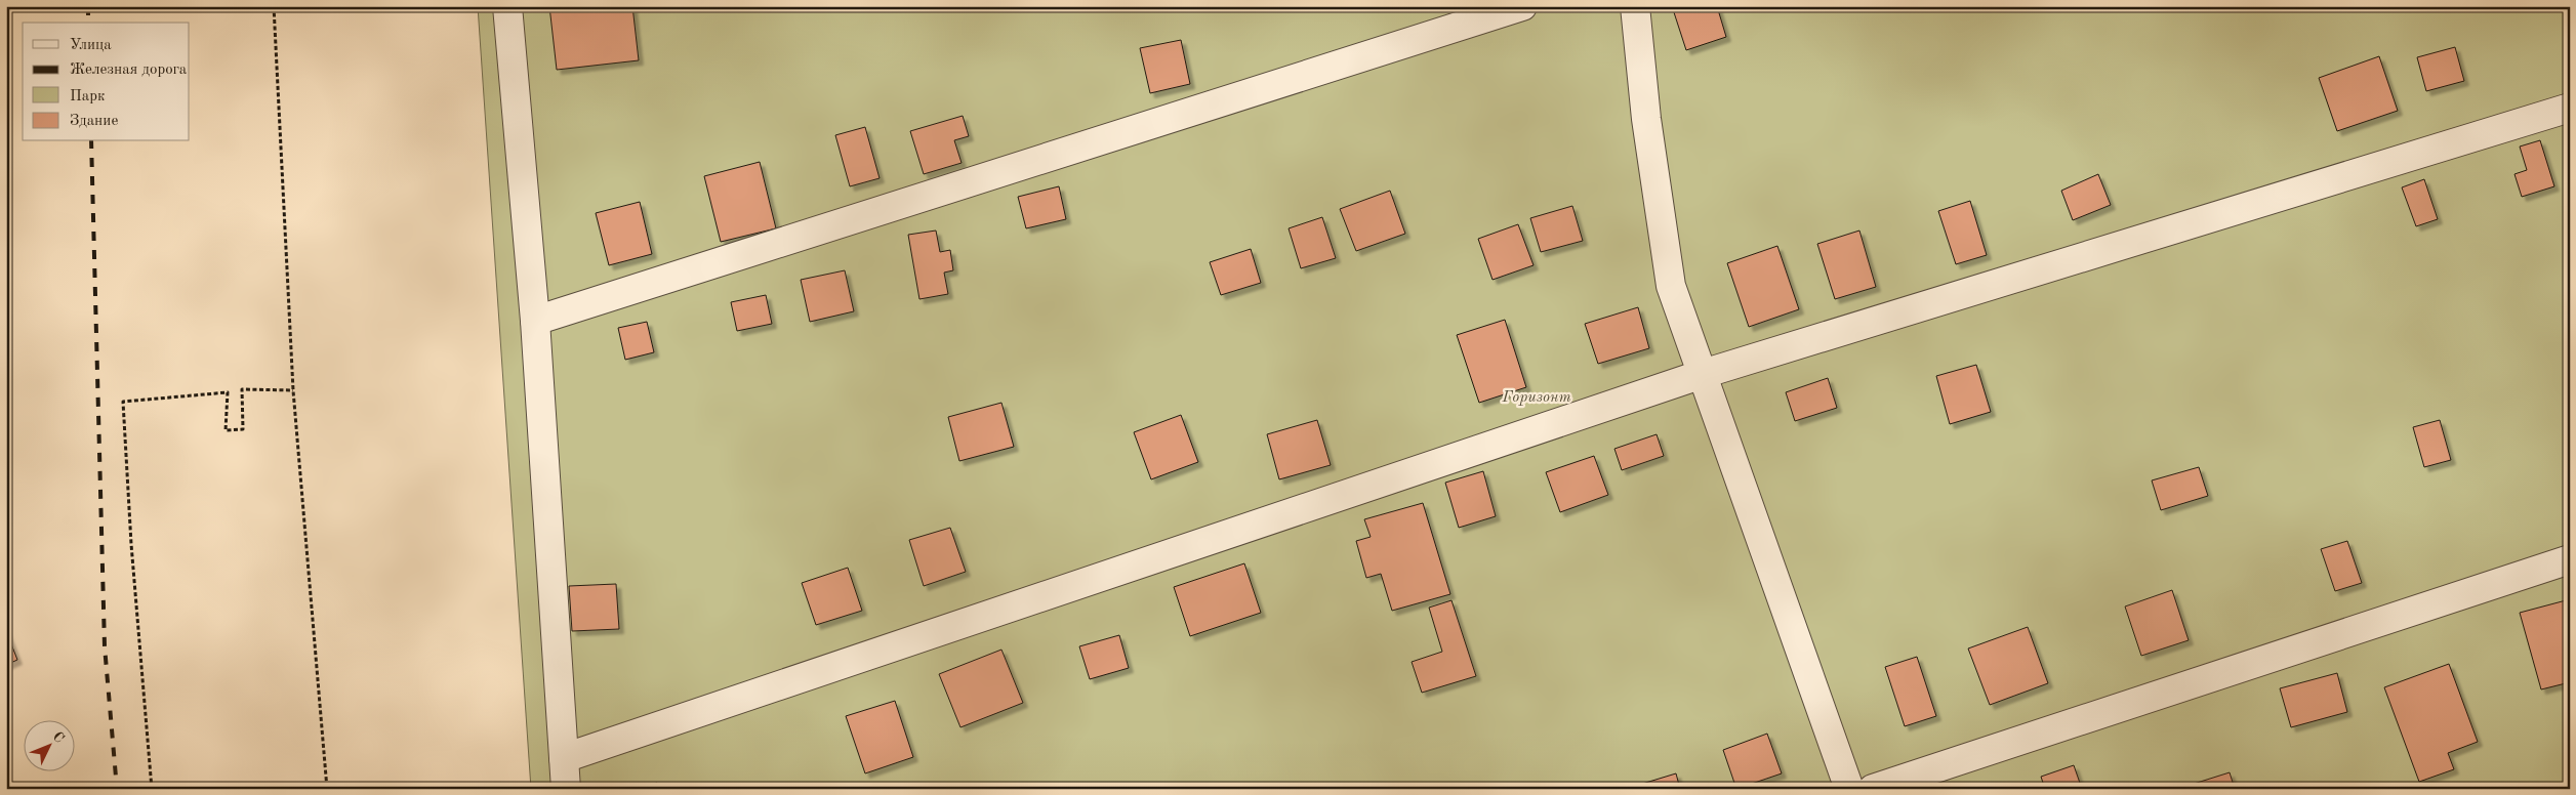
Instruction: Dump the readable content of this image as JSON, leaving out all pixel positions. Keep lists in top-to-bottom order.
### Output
{
  "parks": ["Горизонт"],
  "legend": [
    "Улица",
    "Железная дорога",
    "Парк",
    "Здание"
  ],
  "north": "top right"
}
